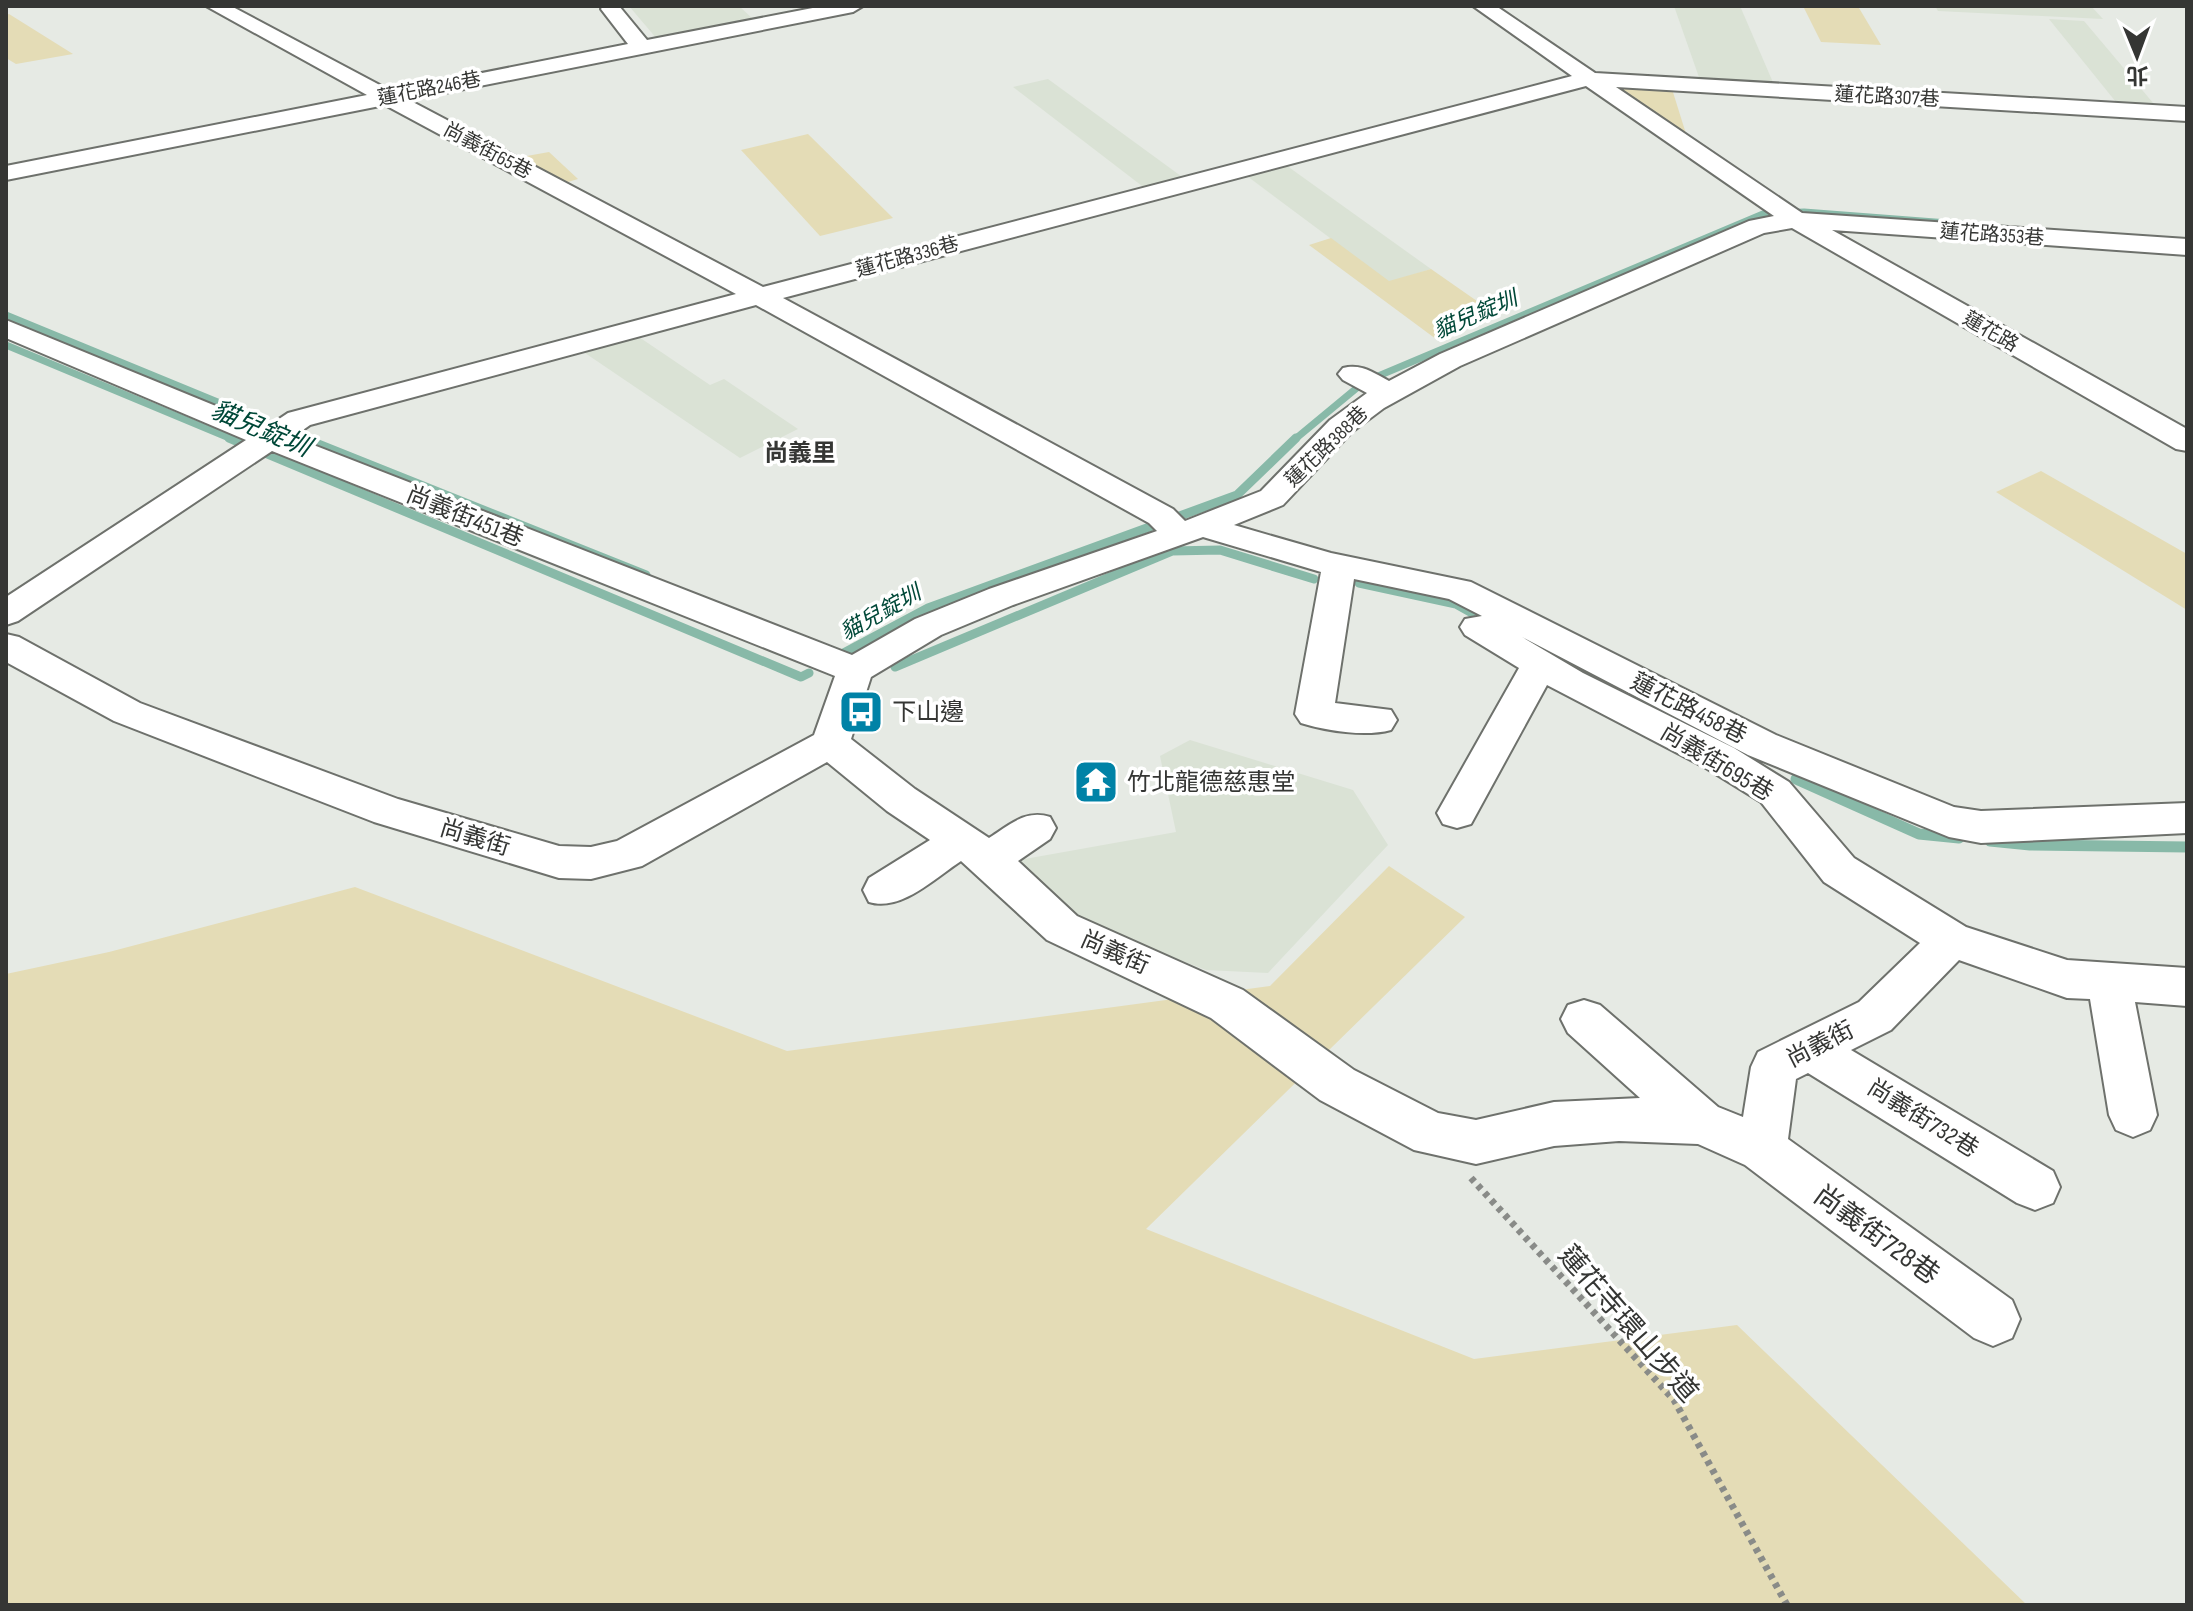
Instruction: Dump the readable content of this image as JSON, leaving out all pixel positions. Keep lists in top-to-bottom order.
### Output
{
  "streets": {
    "street": [
      "蓮花路246巷",
      "蓮花路307巷",
      "尚義街65巷",
      "蓮花路353巷",
      "蓮花路336巷",
      "蓮花路",
      "蓮花路388巷",
      "尚義街451巷",
      "蓮花路458巷",
      "尚義街695巷",
      "尚義街",
      "尚義街732巷",
      "尚義街728巷"
    ],
    "path": ["蓮花寺環山步道"]
  },
  "crossings": [
    ["蓮花路246巷", "尚義街65巷"],
    ["蓮花路307巷", "蓮花路336巷"],
    ["蓮花路307巷", "蓮花路"],
    ["尚義街65巷", "蓮花路336巷"],
    ["尚義街65巷", "蓮花路388巷"],
    ["尚義街65巷", "蓮花路458巷"],
    ["蓮花路353巷", "蓮花路"],
    ["蓮花路353巷", "蓮花路388巷"],
    ["蓮花路336巷", "蓮花路"],
    ["蓮花路336巷", "尚義街451巷"],
    ["蓮花路", "蓮花路388巷"],
    ["蓮花路388巷", "尚義街451巷"],
    ["蓮花路388巷", "蓮花路458巷"],
    ["蓮花路458巷", "尚義街695巷"],
    ["尚義街695巷", "尚義街"],
    ["尚義街", "尚義街732巷"],
    ["尚義街", "尚義街728巷"],
    ["尚義街", "蓮花寺環山步道"]
  ],
  "districts": ["尚義里"],
  "water": ["貓兒錠圳"],
  "places": {
    "bus stop": ["下山邊"],
    "temple": ["竹北龍德慈惠堂"]
  },
  "north": "bottom"
}
